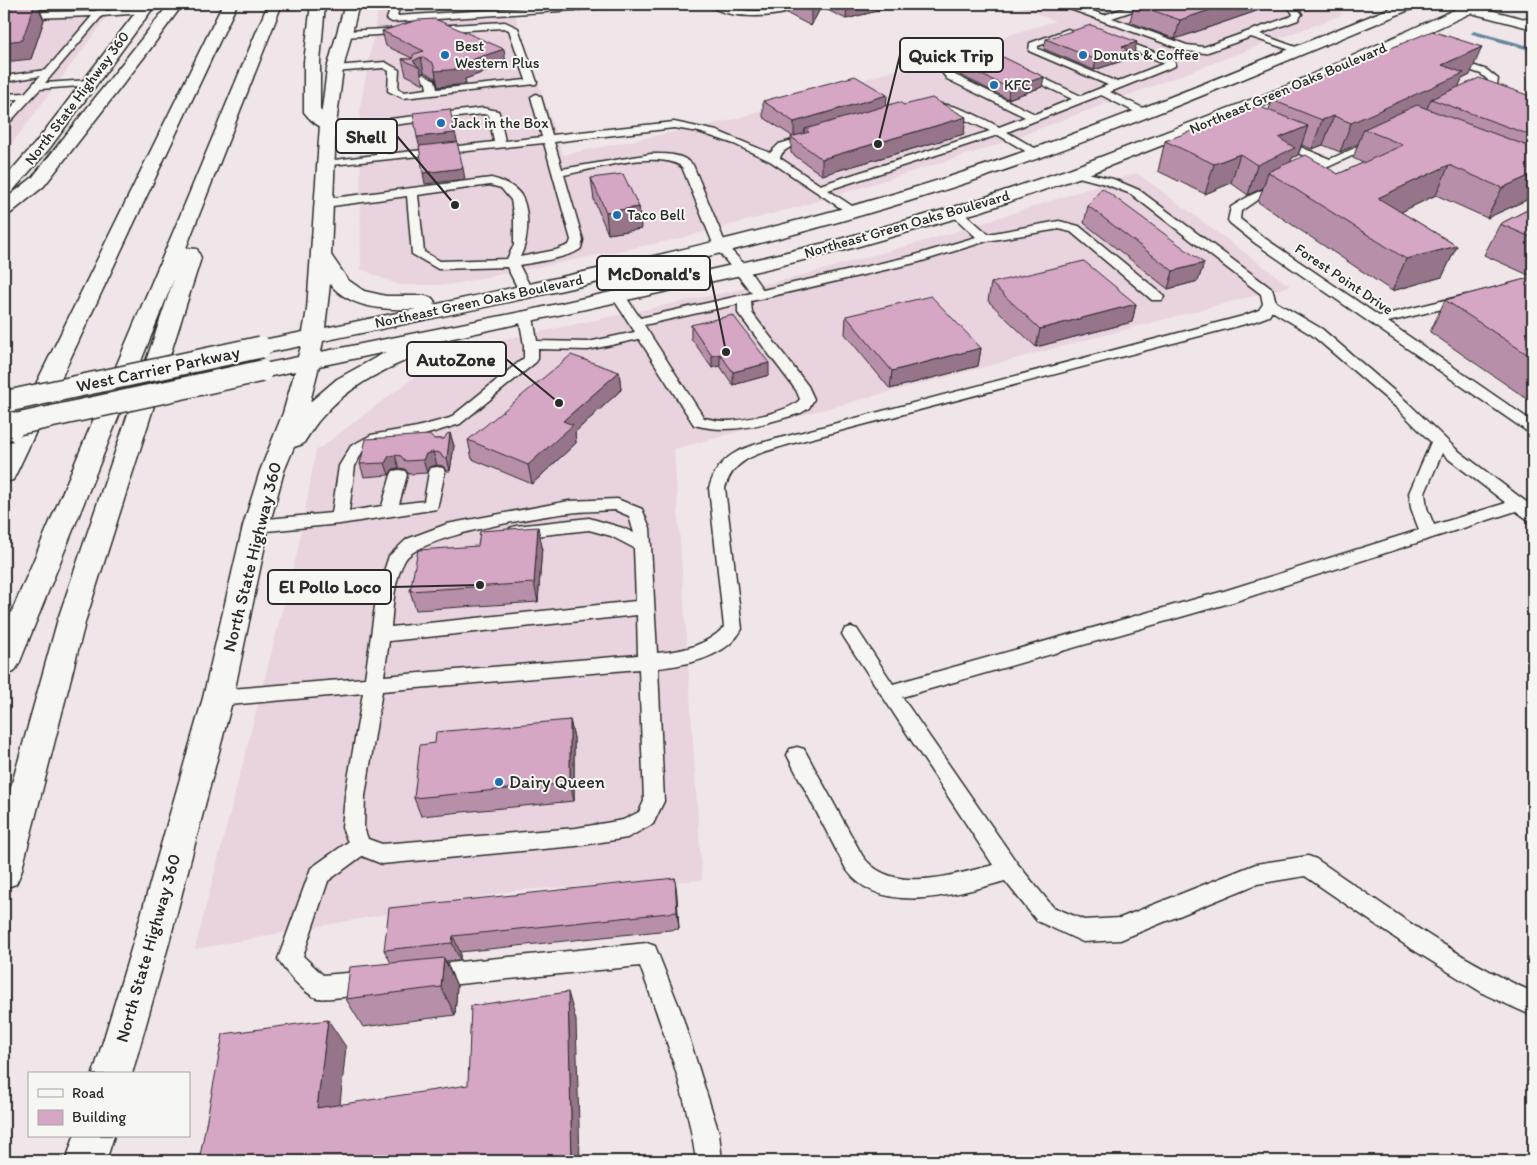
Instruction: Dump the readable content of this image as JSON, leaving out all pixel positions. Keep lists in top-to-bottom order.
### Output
{
  "streets": {
    "main road": ["Northeast Green Oaks Boulevard", "North State Highway 360", "West Carrier Parkway"],
    "lane": ["Forest Point Drive"]
  },
  "crossings": [
    ["Northeast Green Oaks Boulevard", "North State Highway 360"],
    ["Northeast Green Oaks Boulevard", "West Carrier Parkway"],
    ["North State Highway 360", "West Carrier Parkway"]
  ],
  "places": [
    "Best Western Plus",
    "Donuts & Coffee",
    "KFC",
    "Jack in the Box",
    "Quick Trip",
    "Shell",
    "Taco Bell",
    "McDonald's",
    "AutoZone",
    "El Pollo Loco",
    "Dairy Queen"
  ],
  "legend": ["Road", "Building"]
}
